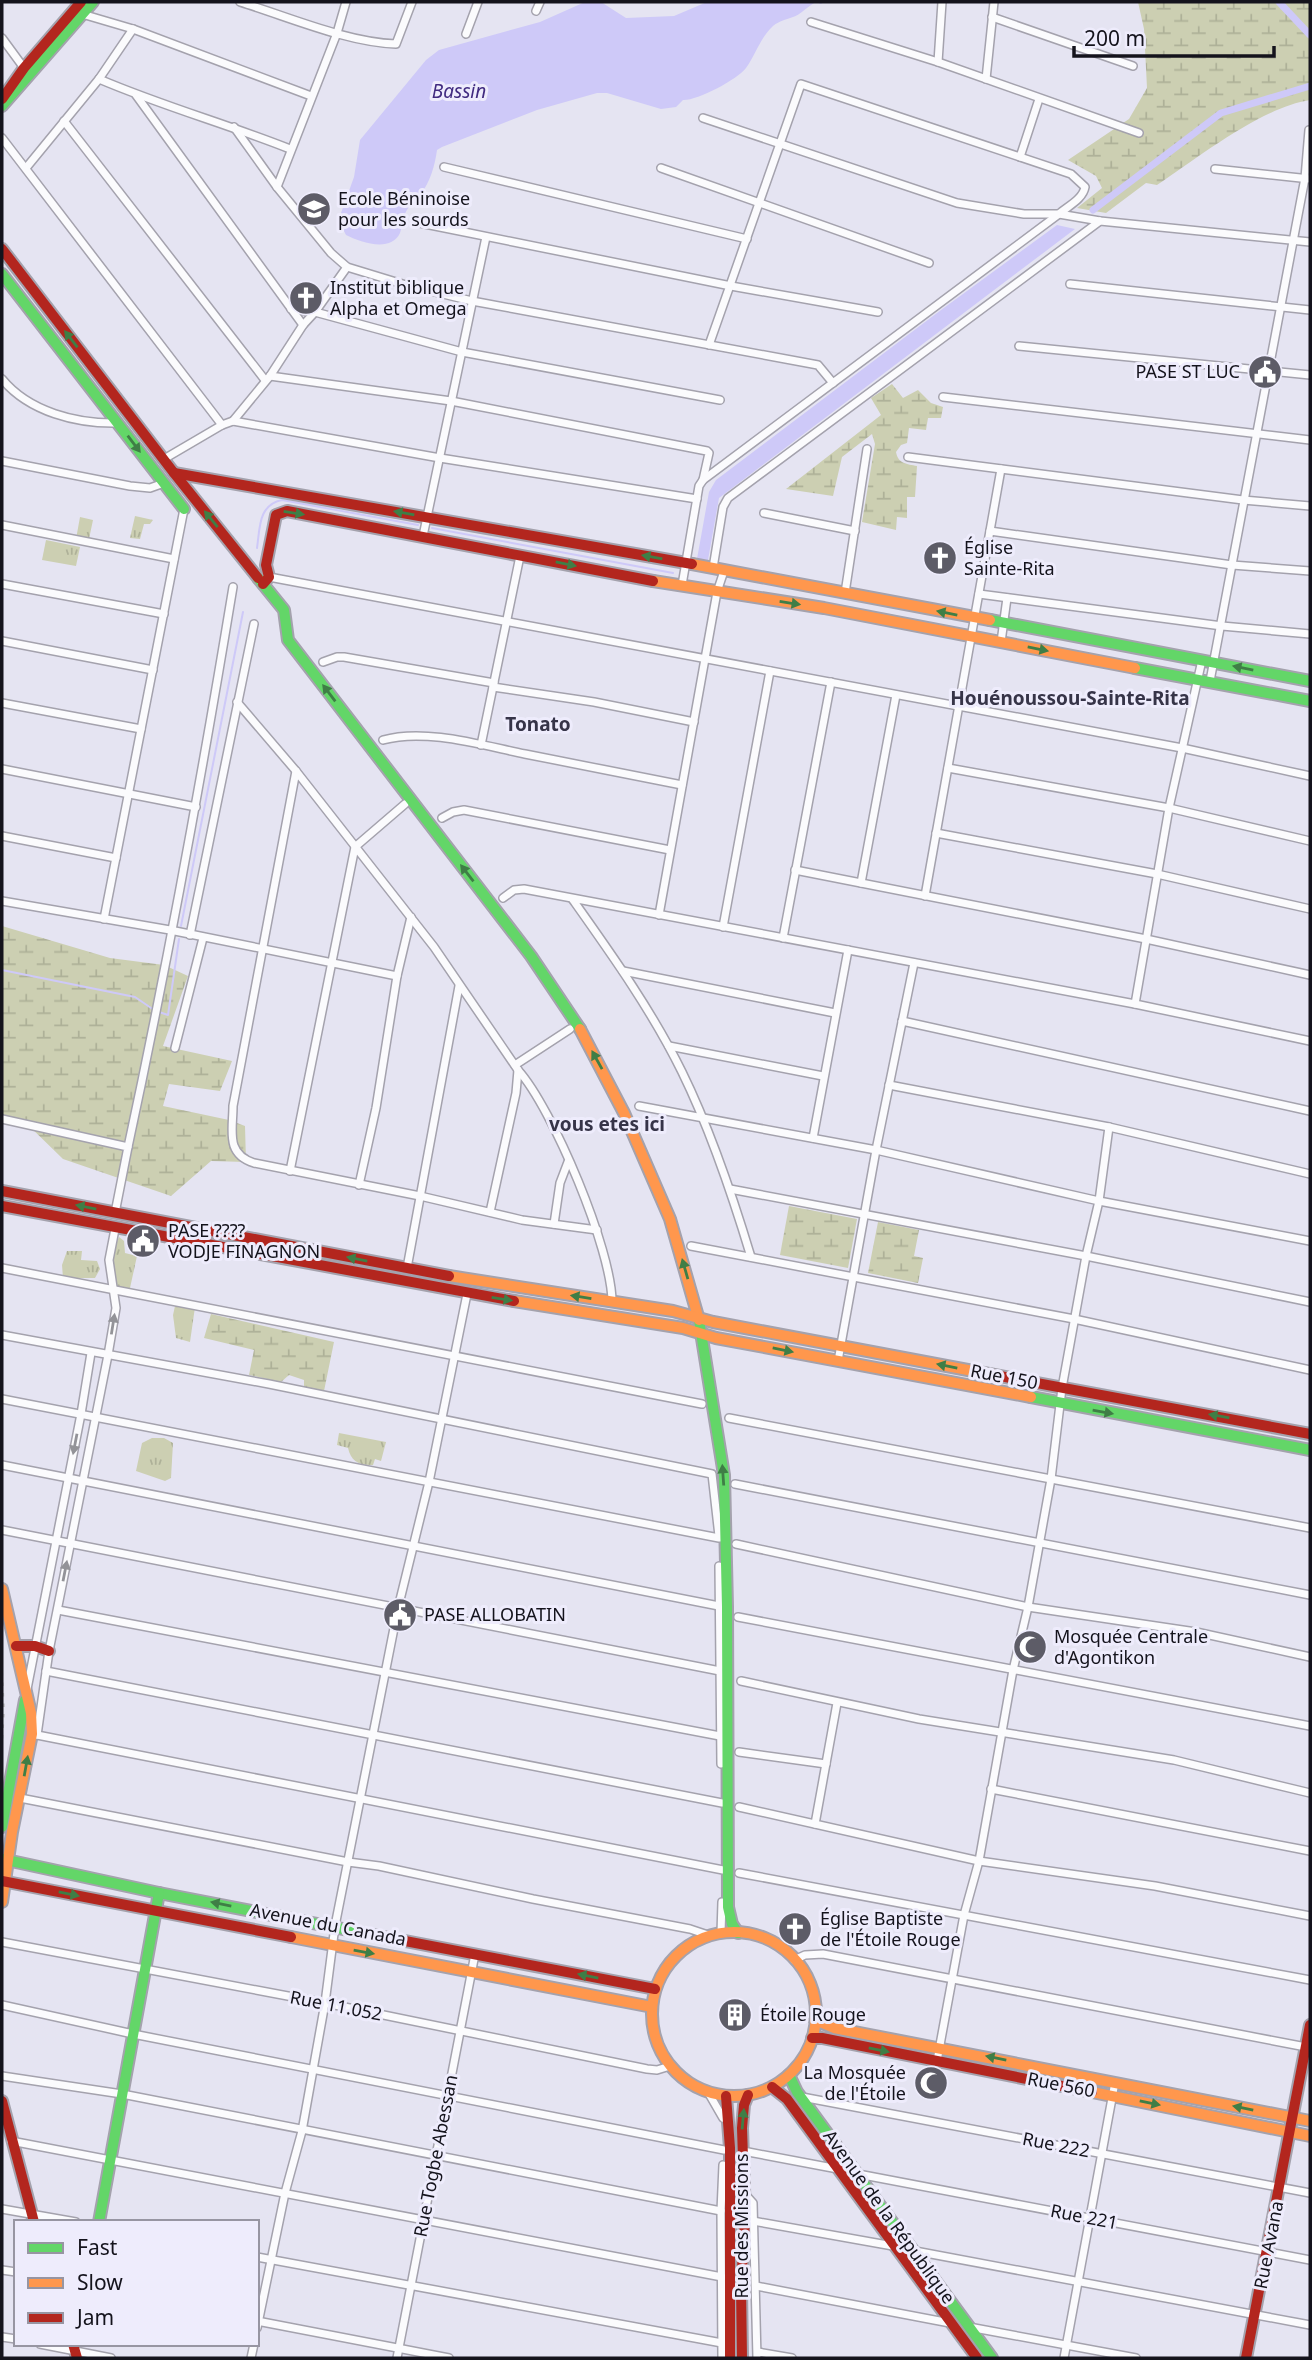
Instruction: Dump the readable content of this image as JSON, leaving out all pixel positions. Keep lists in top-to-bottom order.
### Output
{
  "streets": {
    "main road": [
      "Rue 150",
      "Avenue du Canada",
      "Rue 560",
      "Avenue de la République",
      "Rue des Missions",
      "Rue Avana"
    ],
    "street": [
      "Rue 11.052",
      "Rue 222",
      "Rue Togbe Abessan",
      "Rue 221"
    ]
  },
  "crossings": [
    ["Avenue du Canada", "Rue 11.052"],
    ["Avenue du Canada", "Rue 560"],
    ["Avenue du Canada", "Rue Togbe Abessan"],
    ["Avenue du Canada", "Avenue de la République"],
    ["Avenue du Canada", "Rue des Missions"],
    ["Rue 11.052", "Rue 560"],
    ["Rue 11.052", "Rue Togbe Abessan"],
    ["Rue 11.052", "Avenue de la République"],
    ["Rue 11.052", "Rue des Missions"],
    ["Rue 560", "Avenue de la République"],
    ["Rue 560", "Rue des Missions"],
    ["Rue 560", "Rue Avana"],
    ["Rue 222", "Avenue de la République"],
    ["Rue 222", "Rue Avana"],
    ["Avenue de la République", "Rue 221"],
    ["Avenue de la République", "Rue des Missions"],
    ["Rue 221", "Rue Avana"]
  ],
  "districts": ["Houénoussou-Sainte-Rita", "Tonato", "vous etes ici"],
  "water": ["Bassin"],
  "places": {
    "school or university": ["Ecole Béninoise pour les sourds"],
    "church": ["Institut biblique Alpha et Omega", "Église Sainte-Rita", "Église Baptiste de l'Étoile Rouge"],
    "public building": ["PASE ST LUC", "PASE ???? VODJE FINAGNON", "PASE ALLOBATIN"],
    "mosque": ["Mosquée Centrale d'Agontikon", "La Mosquée de l'Étoile"],
    "building": ["Étoile Rouge"]
  },
  "legend": ["Fast", "Slow", "Jam"],
  "scale_bar": "200 m"
}
